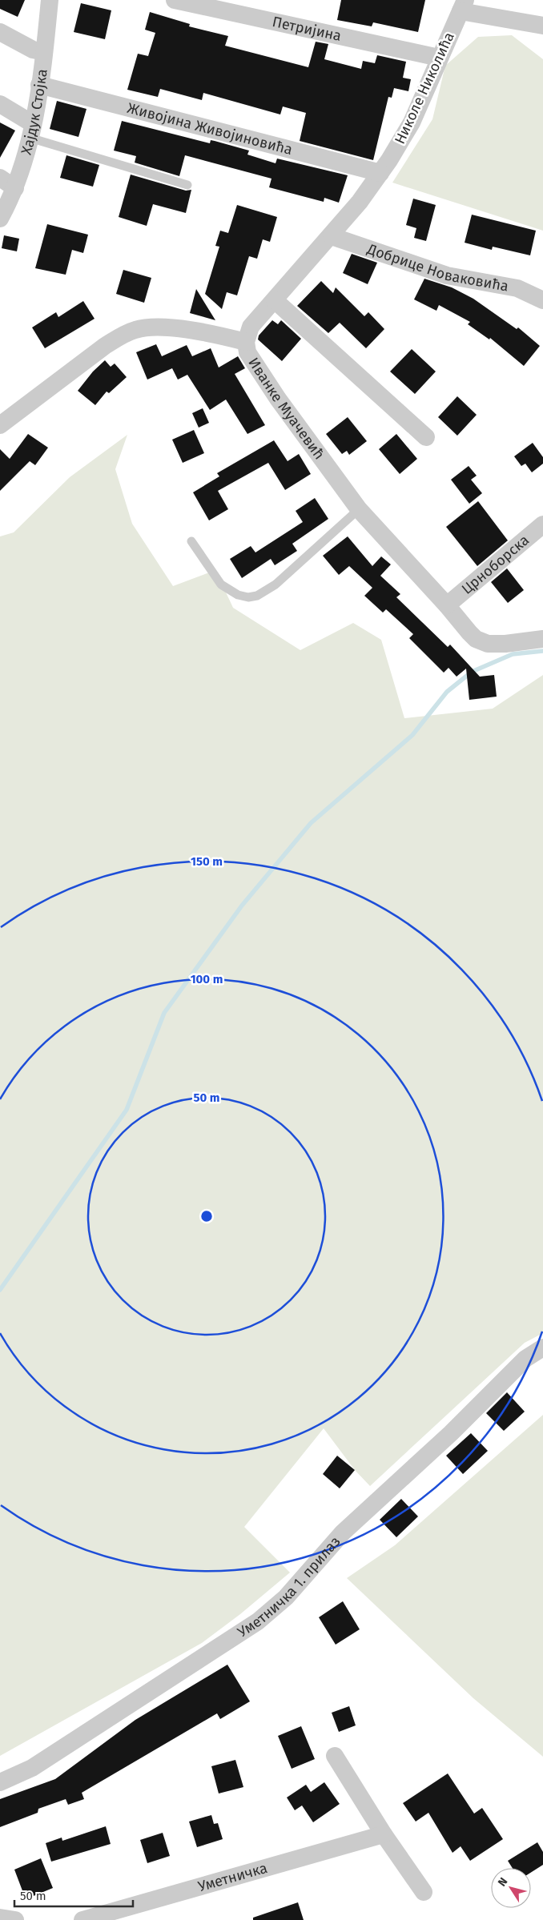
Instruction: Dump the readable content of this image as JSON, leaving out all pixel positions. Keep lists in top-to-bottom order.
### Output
{
  "streets": {
    "street": [
      "Петријина",
      "Николе Николића",
      "Хајдук Стојка",
      "Живојина Живојиновића",
      "Добрице Новаковића",
      "Иванке Муачевић",
      "Црноборска",
      "Уметничка 1. прилаз",
      "Уметничка"
    ]
  },
  "crossings": [
    ["Петријина", "Николе Николића"],
    ["Николе Николића", "Живојина Живојиновића"],
    ["Николе Николића", "Добрице Новаковића"],
    ["Николе Николића", "Иванке Муачевић"],
    ["Хајдук Стојка", "Живојина Живојиновића"],
    ["Иванке Муачевић", "Црноборска"]
  ],
  "scale_bar": "50 m",
  "north": "top left",
  "rings": ["150 m", "100 m", "50 m"]
}
